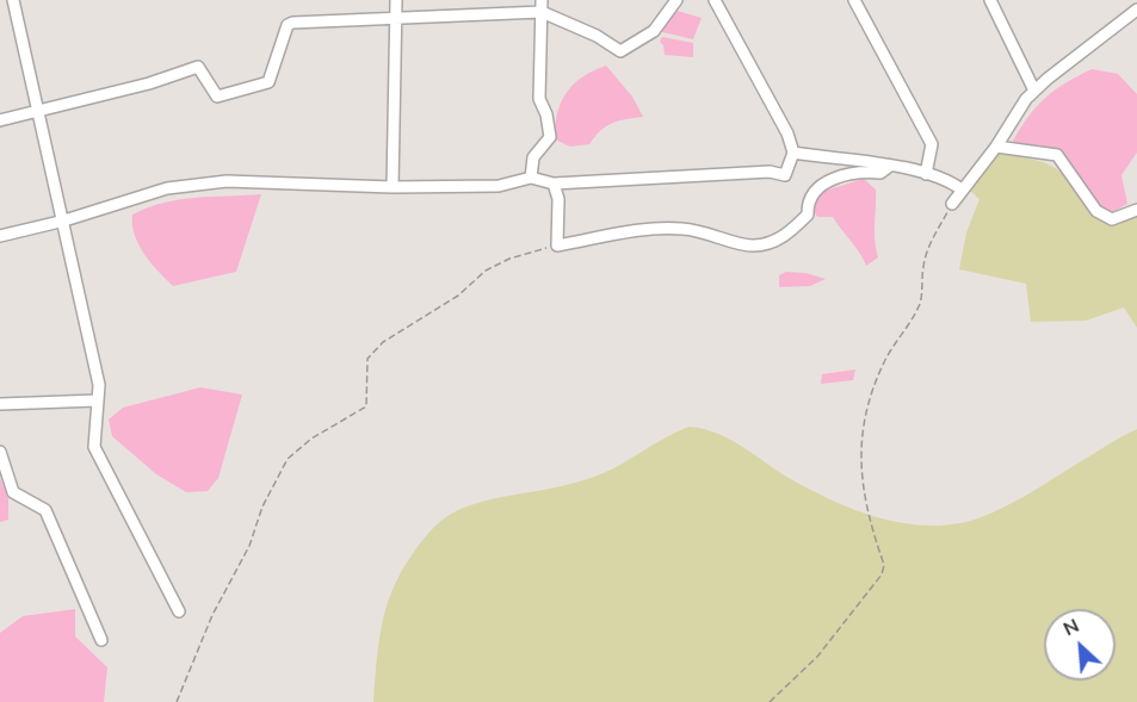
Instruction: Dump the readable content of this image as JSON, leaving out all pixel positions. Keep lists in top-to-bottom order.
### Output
{
  "north": "top left"
}
